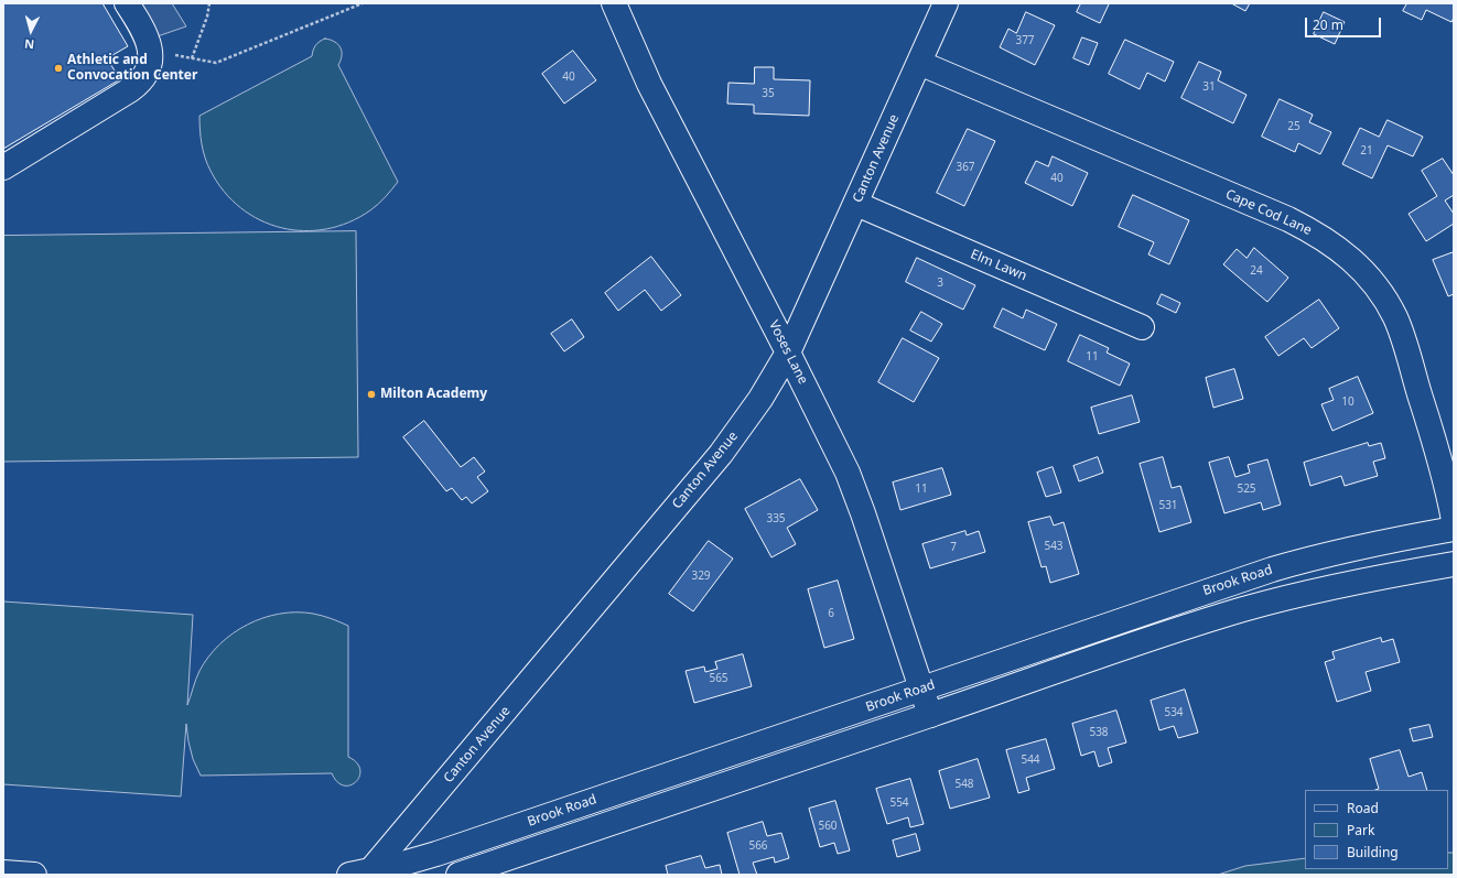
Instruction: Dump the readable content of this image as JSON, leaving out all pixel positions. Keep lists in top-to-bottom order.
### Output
{
  "streets": {
    "street": [
      "Canton Avenue",
      "Cape Cod Lane",
      "Elm Lawn",
      "Voses Lane",
      "Brook Road"
    ]
  },
  "crossings": [
    ["Canton Avenue", "Cape Cod Lane"],
    ["Canton Avenue", "Elm Lawn"],
    ["Canton Avenue", "Voses Lane"],
    ["Canton Avenue", "Brook Road"],
    ["Voses Lane", "Brook Road"]
  ],
  "places": ["Athletic and Convocation Center", "Milton Academy"],
  "house_numbers": [
    "377",
    "40",
    "31",
    "35",
    "25",
    "21",
    "367",
    "40",
    "24",
    "3",
    "11",
    "10",
    "11",
    "525",
    "531",
    "335",
    "543",
    "7",
    "329",
    "6",
    "565",
    "534",
    "538",
    "544",
    "548",
    "554",
    "560",
    "566"
  ],
  "legend": ["Road", "Park", "Building"],
  "scale_bar": "20 m",
  "north": "bottom"
}
